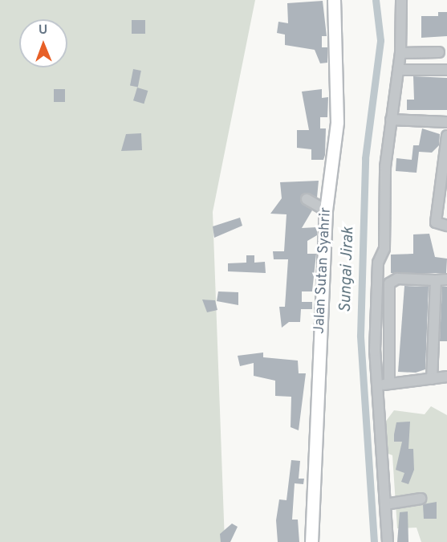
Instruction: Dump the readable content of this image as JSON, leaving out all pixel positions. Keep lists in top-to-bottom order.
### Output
{
  "streets": {
    "main road": ["Jalan Sutan Syahrir"]
  },
  "water": ["Sungai Jirak"],
  "north": "top"
}
